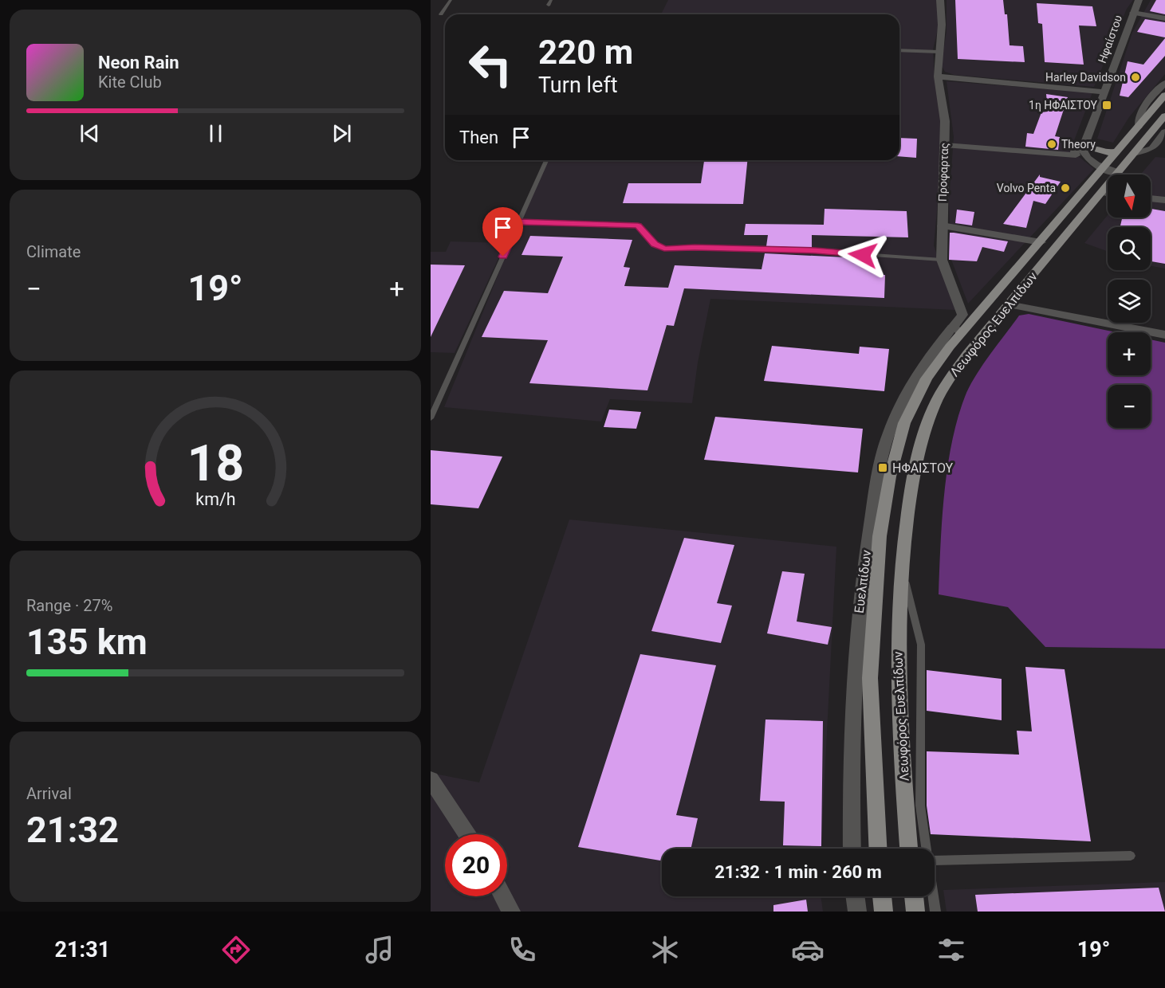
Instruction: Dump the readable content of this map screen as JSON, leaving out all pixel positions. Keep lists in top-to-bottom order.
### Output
{
  "streets": {
    "main road": ["Λεωφόρος Ευελπίδων"],
    "street": ["Ηφαίστου", "Προφαρτας", "Ευελπίδων"]
  },
  "crossings": [
    ["Προφαρτας", "Λεωφόρος Ευελπίδων"],
    ["Προφαρτας", "Ευελπίδων"],
    ["Λεωφόρος Ευελπίδων", "Ευελπίδων"]
  ],
  "places": {
    "other": ["Harley Davidson", "Theory", "Volvo Penta"],
    "transit": ["1η ΗΦΑΙΣΤΟΥ", "ΗΦΑΙΣΤΟΥ"]
  },
  "north": "bottom",
  "page": {
    "turn": ["220 m", "Turn left"],
    "song": ["Neon Rain", "Kite Club"],
    "then": "Then",
    "map_buttons": ["+", "−"],
    "tile": [
      "Climate",
      ["Range · 27%", "135 km"],
      ["Arrival", "21:32"]
    ],
    "heat": ["−", "19°", "+"],
    "limit": "20",
    "trip": "21:32 · 1 min · 260 m",
    "tabs": ["21:31", "19°"],
    "gauge": ["18", "km/h"]
  }
}
